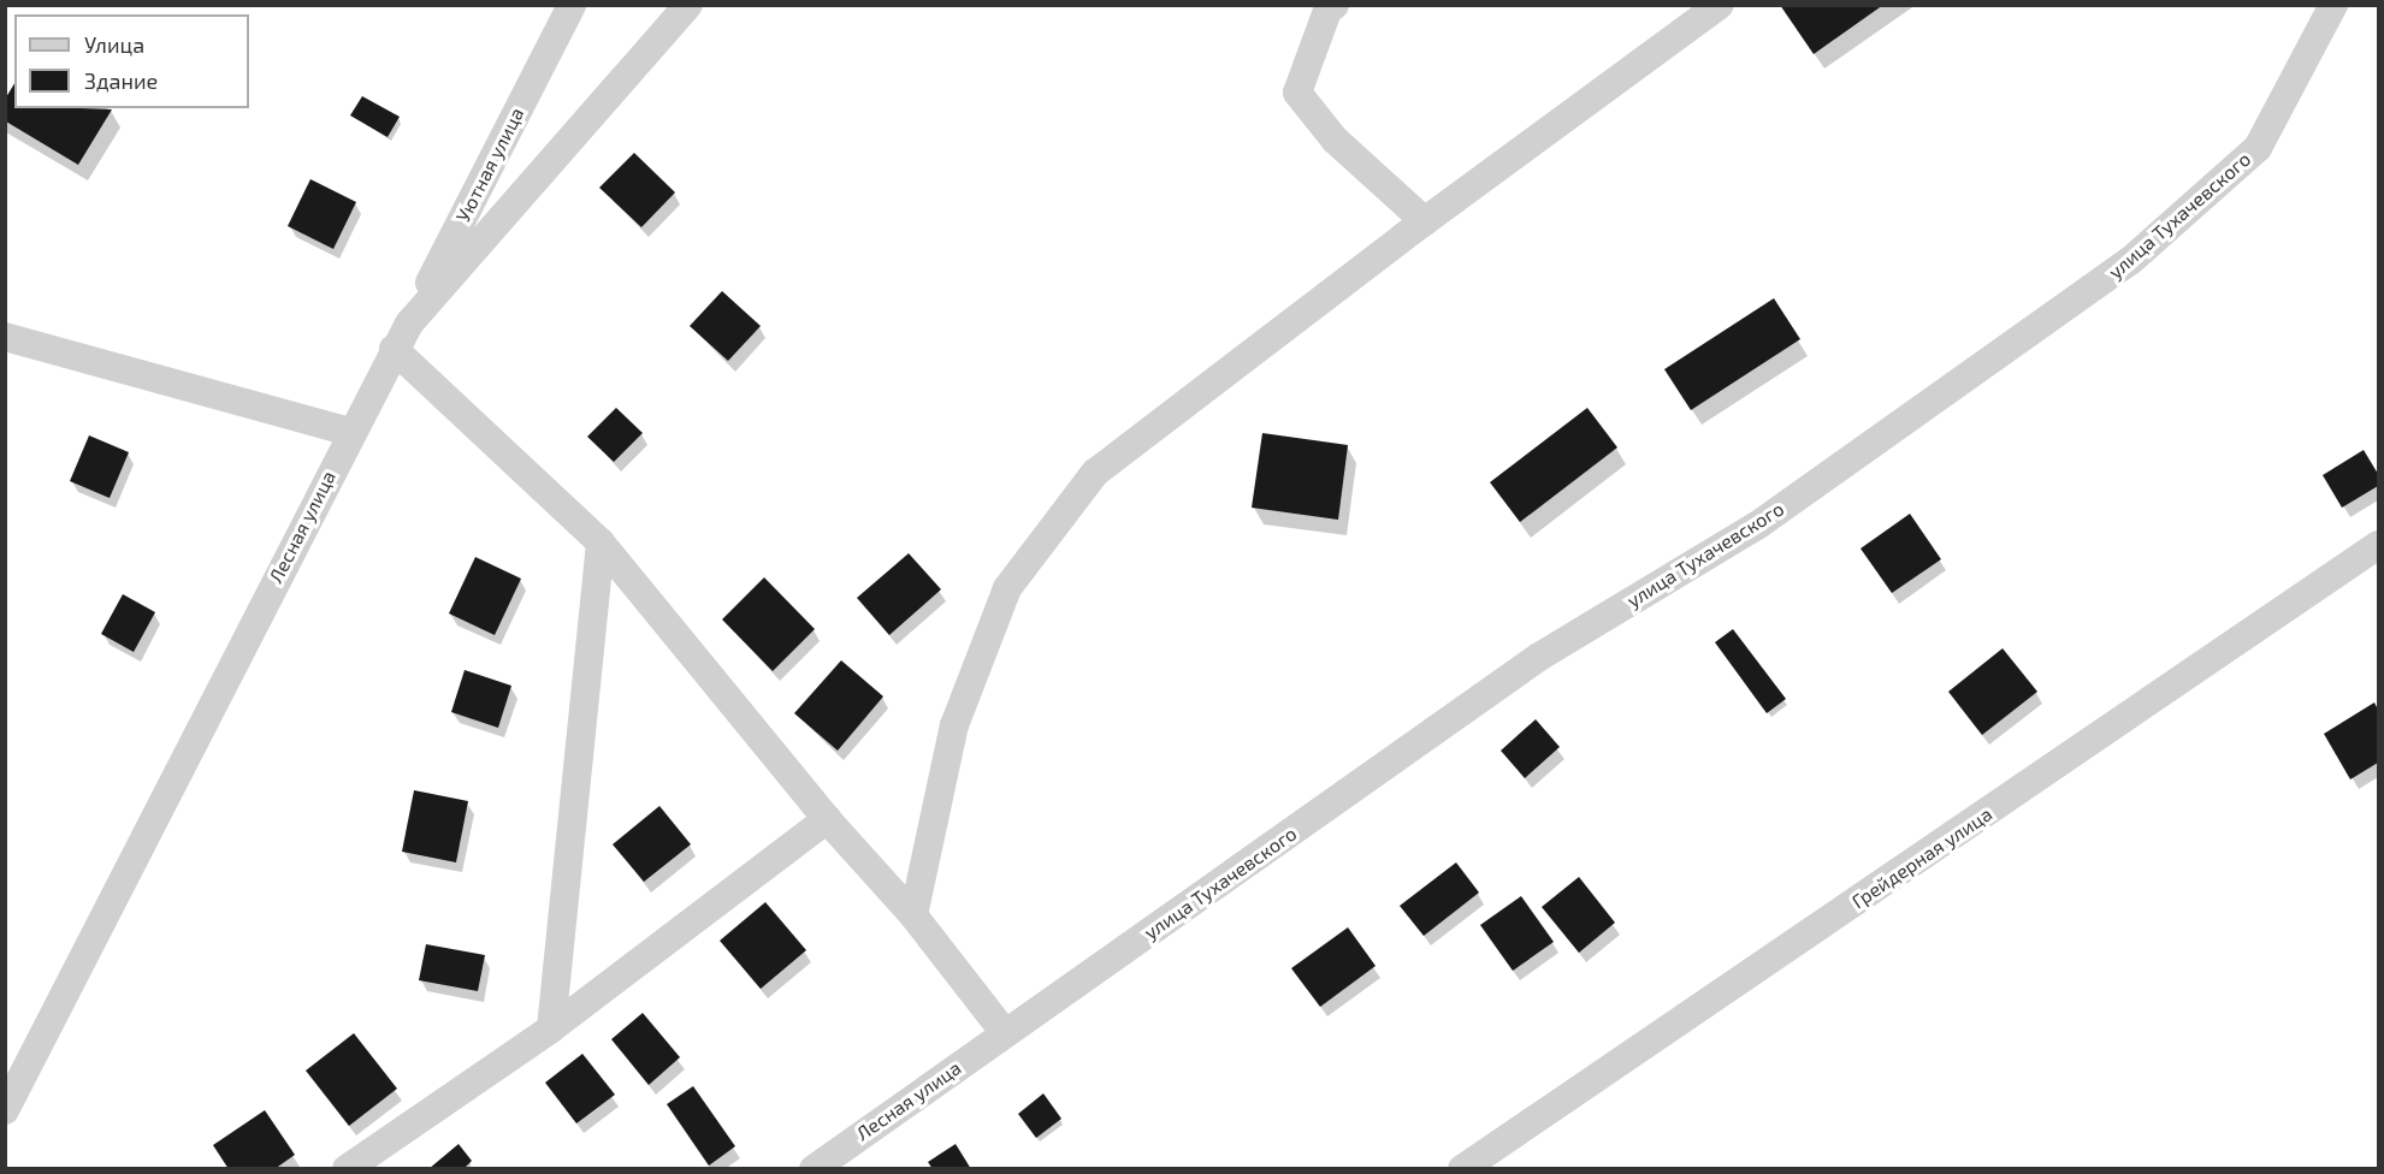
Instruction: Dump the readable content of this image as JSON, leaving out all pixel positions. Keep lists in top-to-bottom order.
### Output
{
  "streets": {
    "street": [
      "Уютная улица",
      "улица Тухачевского",
      "Лесная улица",
      "Грейдерная улица"
    ]
  },
  "crossings": [
    ["Уютная улица", "Лесная улица"],
    ["улица Тухачевского", "Лесная улица"]
  ],
  "legend": ["Улица", "Здание"]
}
